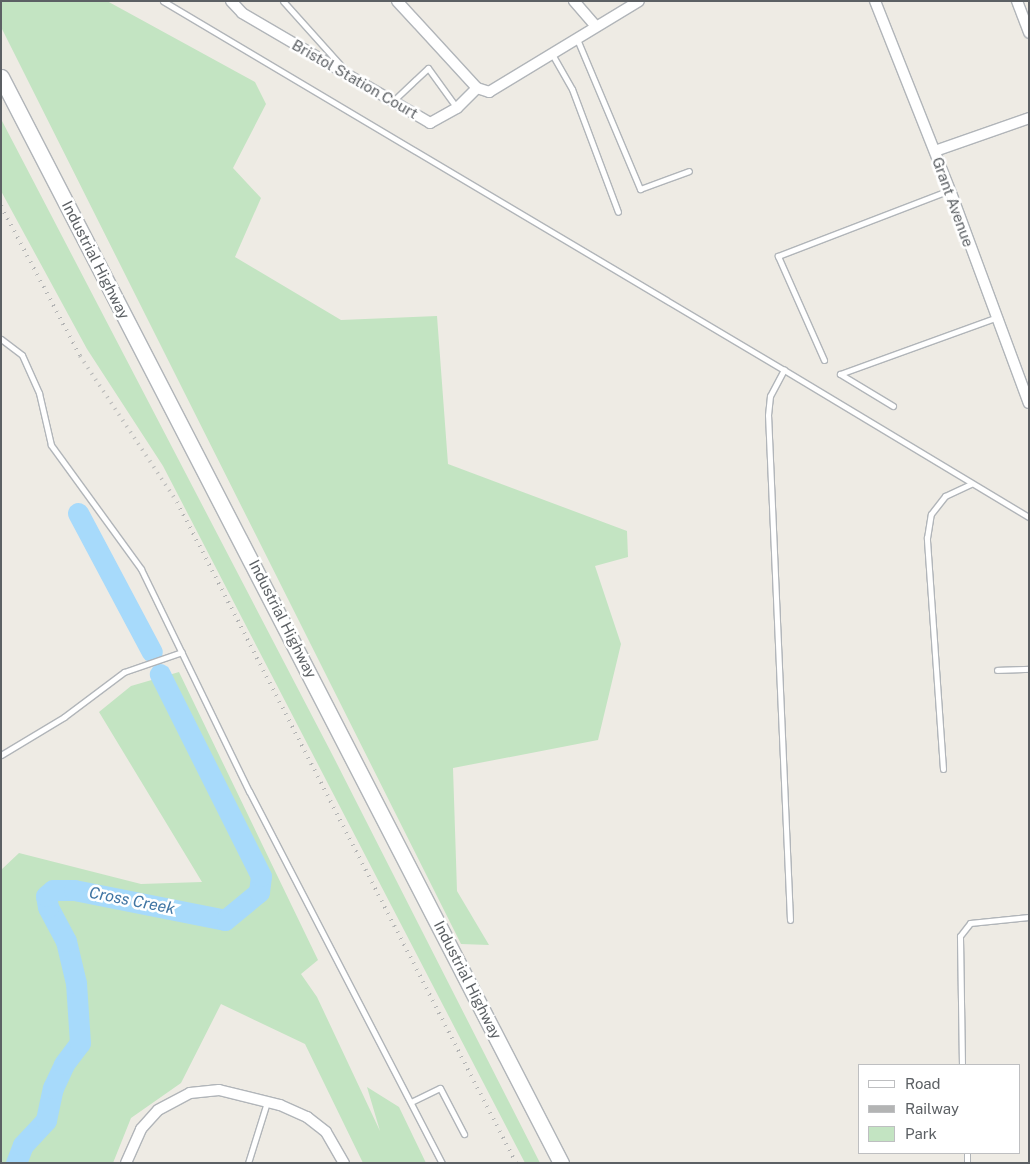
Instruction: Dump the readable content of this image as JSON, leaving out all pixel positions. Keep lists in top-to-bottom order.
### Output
{
  "streets": {
    "main road": ["Industrial Highway"],
    "street": ["Bristol Station Court", "Grant Avenue"]
  },
  "water": ["Cross Creek"],
  "legend": ["Road", "Railway", "Park"]
}
